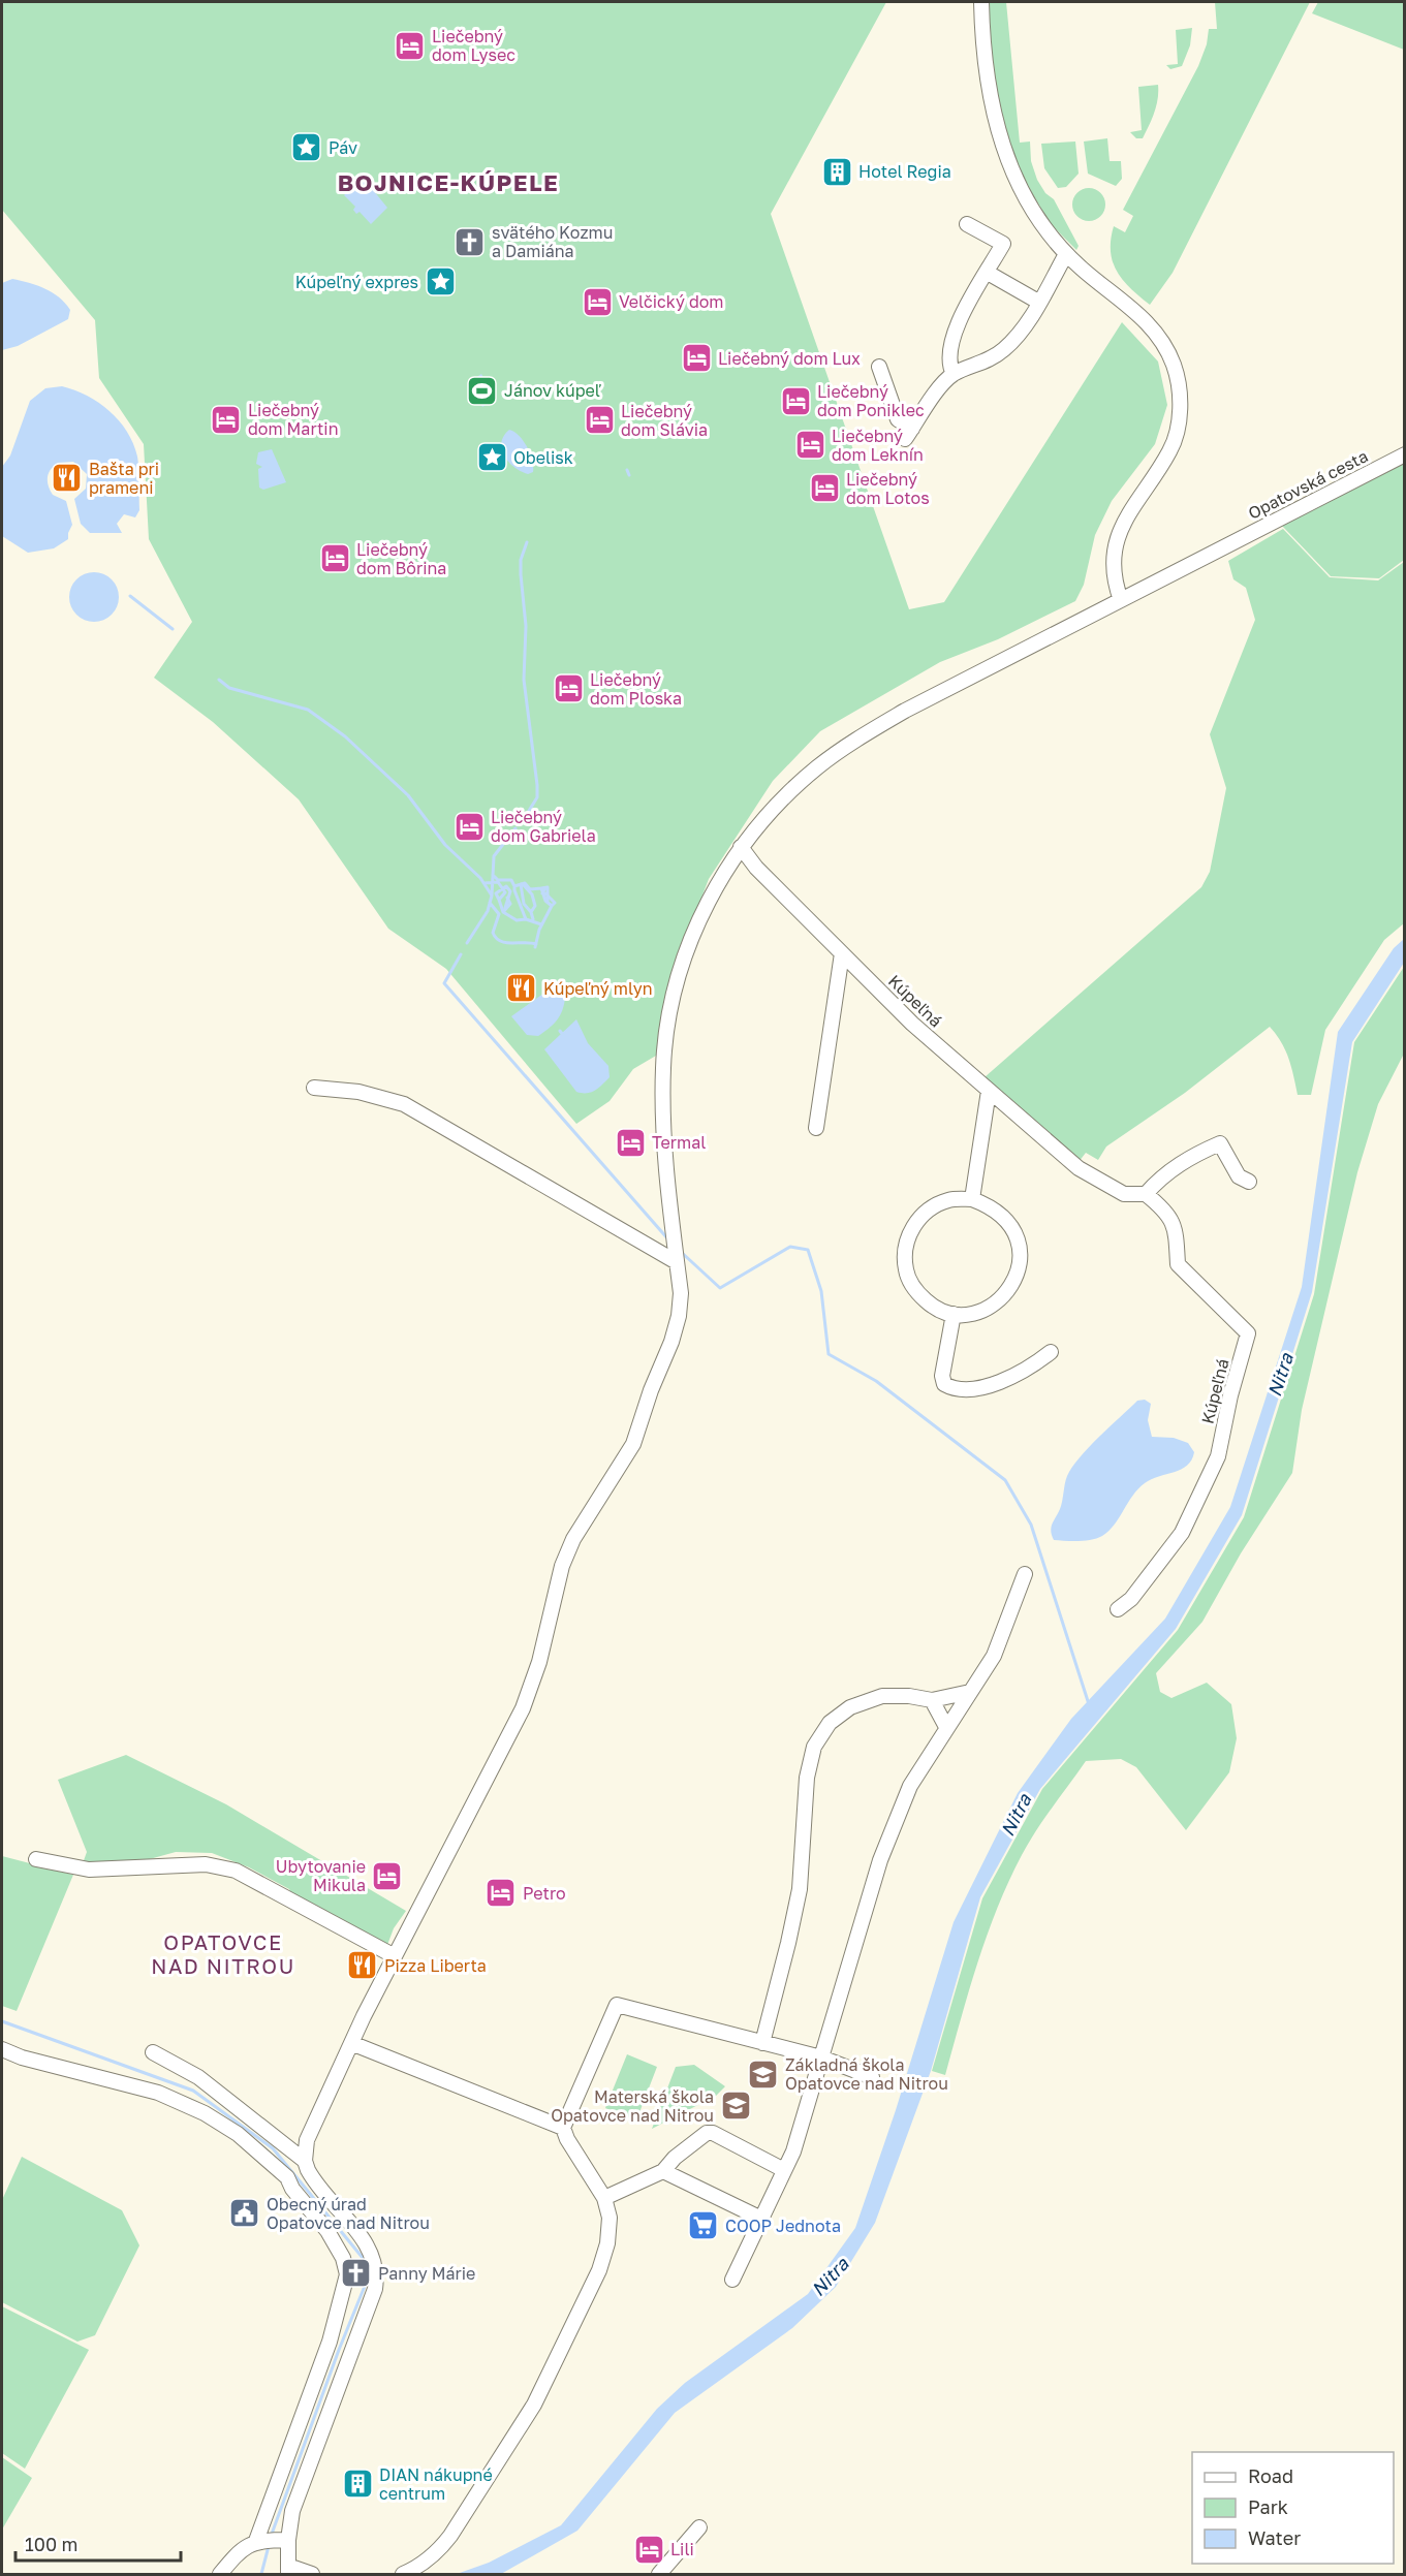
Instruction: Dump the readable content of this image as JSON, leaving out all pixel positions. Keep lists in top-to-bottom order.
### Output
{
  "streets": {
    "street": ["Opatovská cesta", "Kúpeľná"]
  },
  "crossings": [
    ["Opatovská cesta", "Kúpeľná"]
  ],
  "districts": ["BOJNICE-KÚPELE", "OPATOVCE NAD NITROU"],
  "water": ["Nitra"],
  "places": {
    "hotel": [
      "Liečebný dom Lysec",
      "Velčický dom",
      "Liečebný dom Lux",
      "Liečebný dom Poniklec",
      "Liečebný dom Martin",
      "Liečebný dom Slávia",
      "Liečebný dom Leknín",
      "Liečebný dom Lotos",
      "Liečebný dom Bôrina",
      "Liečebný dom Ploska",
      "Liečebný dom Gabriela",
      "Termal",
      "Ubytovanie Mikula",
      "Petro",
      "Lili"
    ],
    "place": ["Páv", "Kúpeľný expres", "Obelisk"],
    "building": ["Hotel Regia", "DIAN nákupné centrum"],
    "church": ["svätého Kozmu a Damiána", "Panny Márie"],
    "sports": ["Jánov kúpeľ"],
    "restaurant": ["Bašta pri prameni", "Kúpeľný mlyn", "Pizza Liberta"],
    "school or university": ["Základná škola Opatovce nad Nitrou", "Materská škola Opatovce nad Nitrou"],
    "public building": ["Obecný úrad Opatovce nad Nitrou"],
    "supermarket": ["COOP Jednota"]
  },
  "legend": ["Road", "Park", "Water"],
  "scale_bar": "100 m"
}
